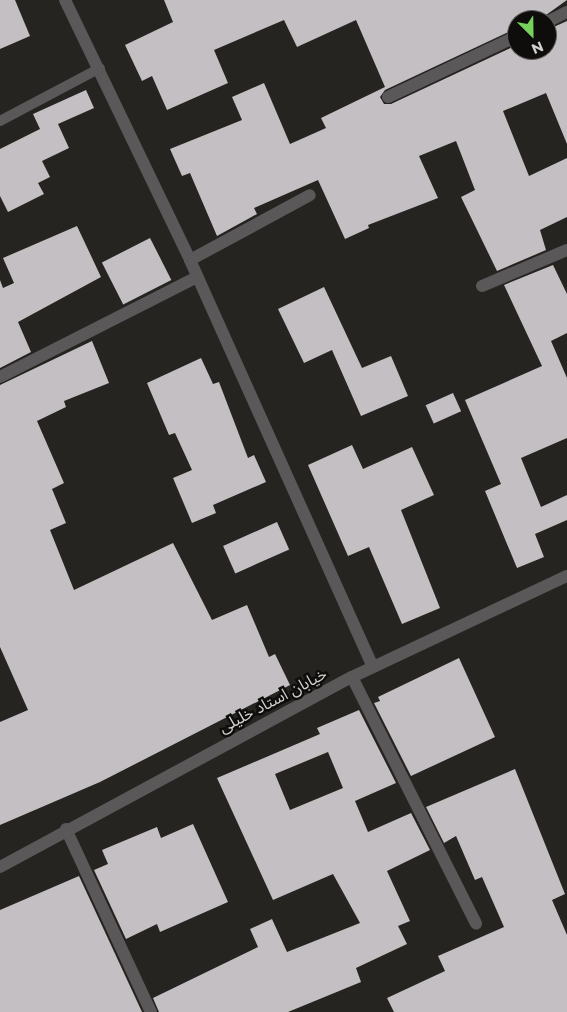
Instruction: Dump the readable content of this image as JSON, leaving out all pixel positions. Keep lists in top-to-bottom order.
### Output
{
  "streets": {
    "street": ["خیابان استاد خلیلی"]
  },
  "north": "bottom right"
}
